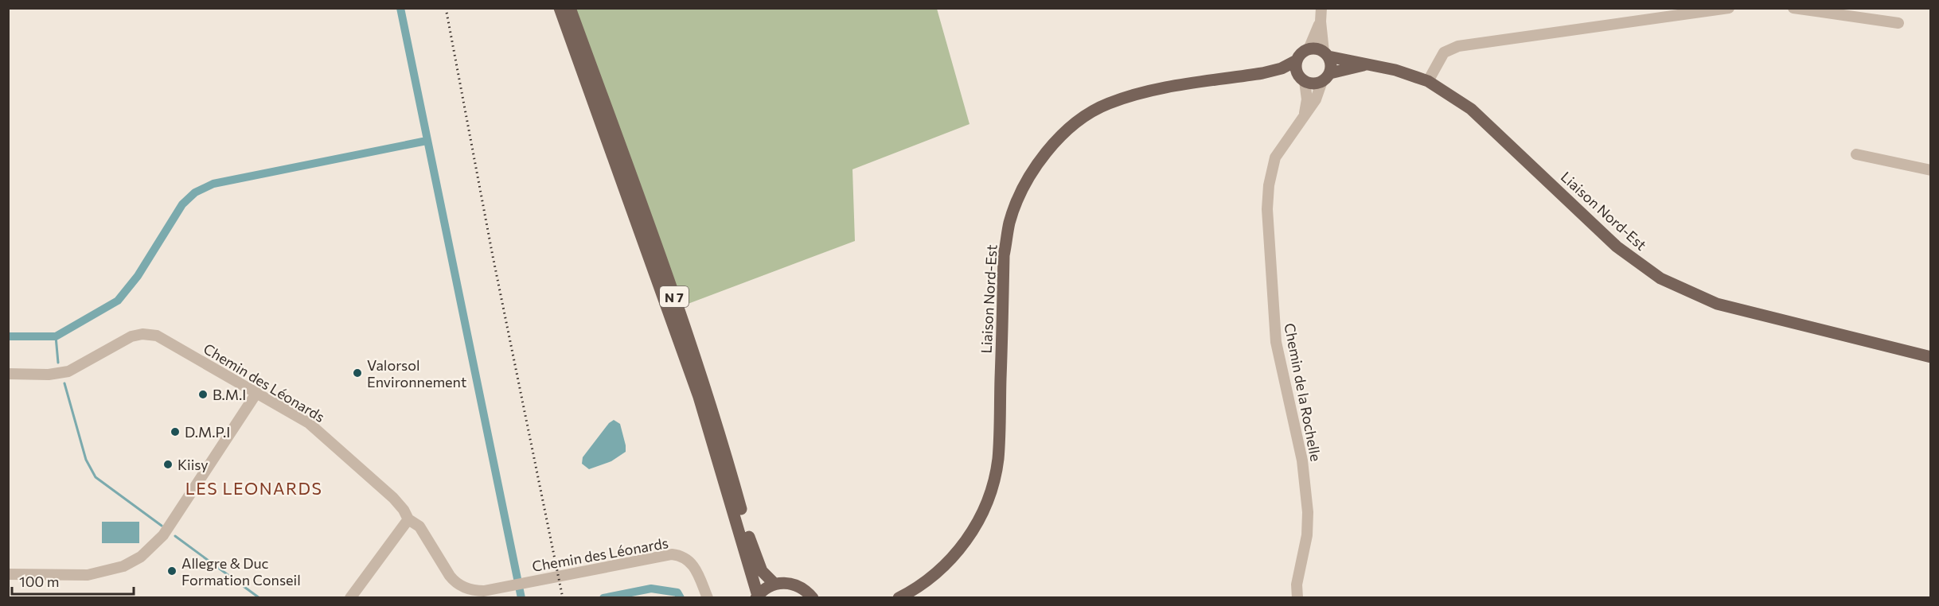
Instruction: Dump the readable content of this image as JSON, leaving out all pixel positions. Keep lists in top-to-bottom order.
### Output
{
  "streets": {
    "main road": ["Liaison Nord-Est", "N 7"],
    "street": ["Chemin des Léonards", "Chemin de la Rochelle"]
  },
  "crossings": [
    ["Liaison Nord-Est", "Chemin de la Rochelle"]
  ],
  "districts": ["LES LEONARDS"],
  "places": [
    "Valorsol Environnement",
    "B.M.I",
    "D.M.P.I",
    "Kiisy",
    "Allegre & Duc Formation Conseil"
  ],
  "scale_bar": "100 m"
}
